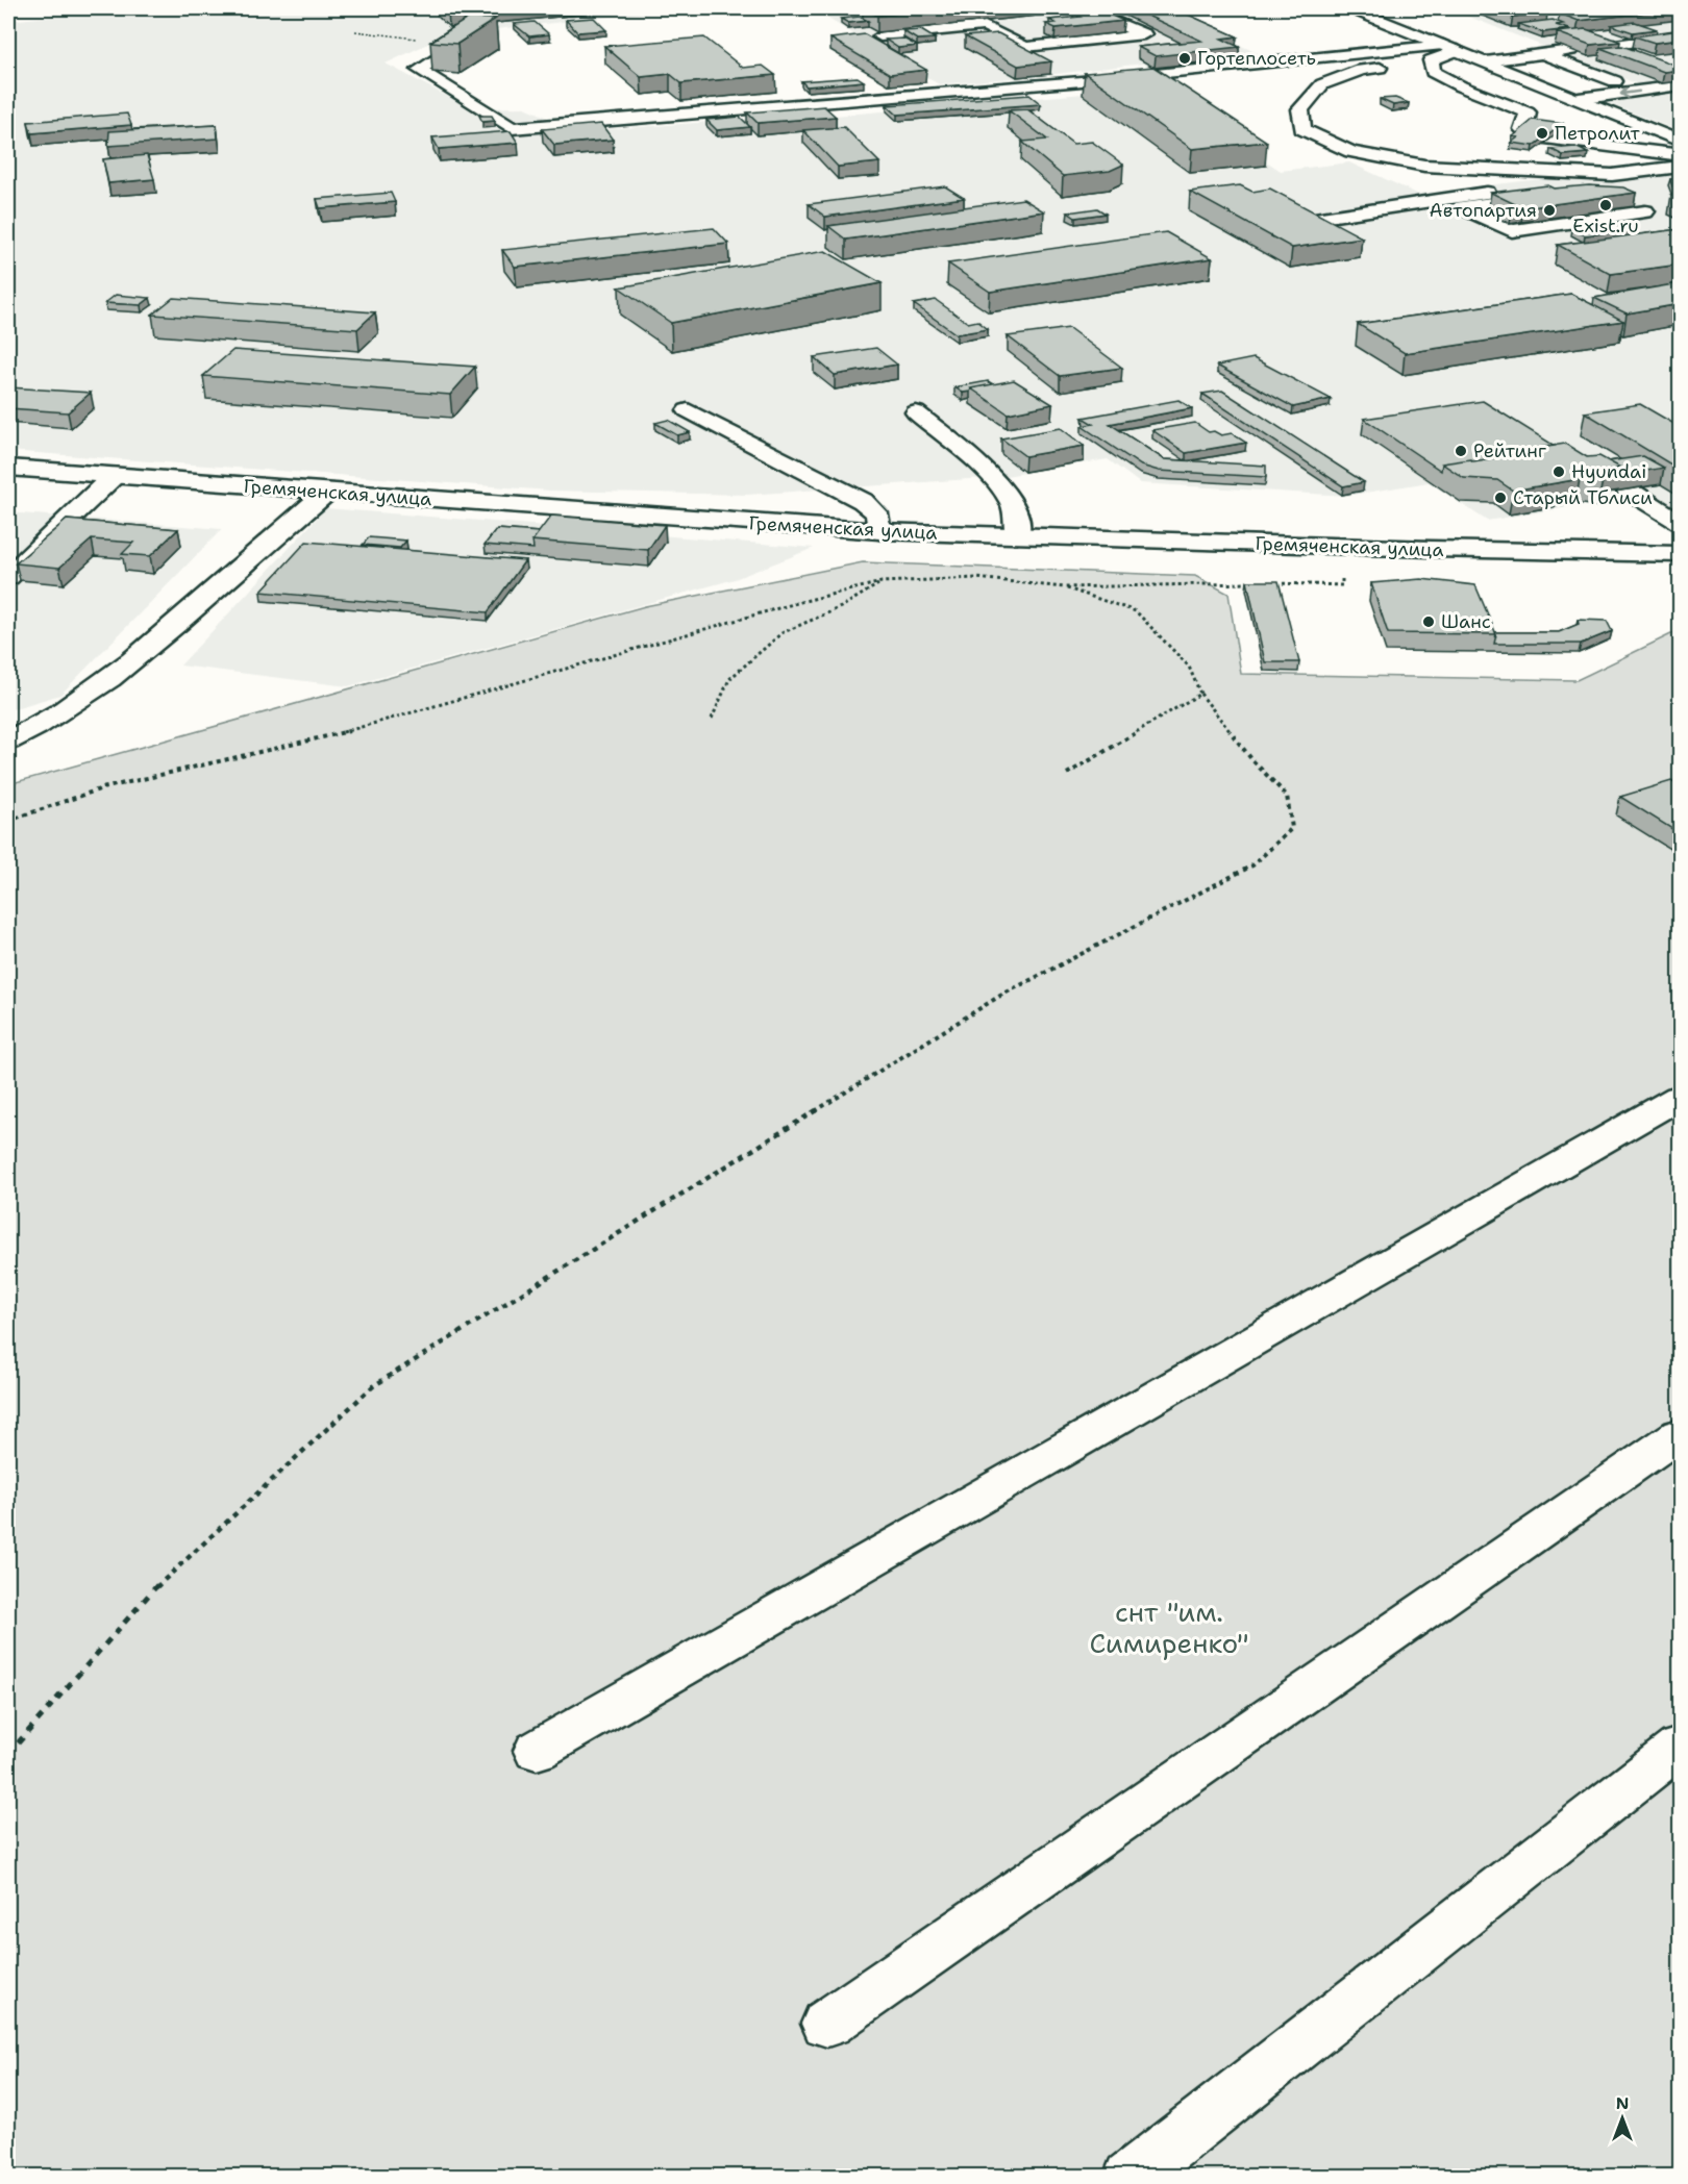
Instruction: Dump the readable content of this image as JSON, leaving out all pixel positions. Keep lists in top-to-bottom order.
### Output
{
  "streets": {
    "main road": ["Гремяченская улица"]
  },
  "parks": ["снт \"им. Симиренко\""],
  "places": [
    "Гортеплосеть",
    "Петролит",
    "Exist.ru",
    "Автопартия",
    "Рейтинг",
    "Hyundai",
    "Старый Тблиси",
    "Шанс"
  ],
  "north": "top"
}
